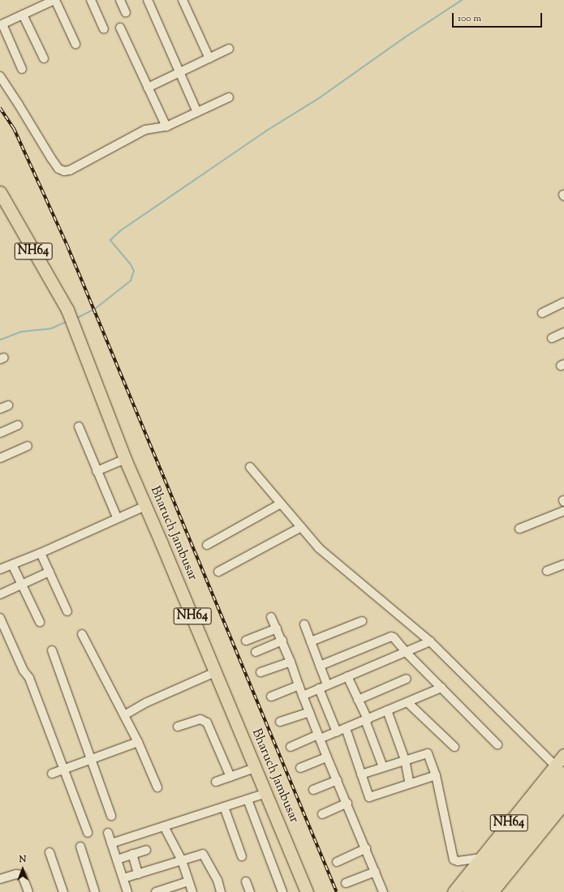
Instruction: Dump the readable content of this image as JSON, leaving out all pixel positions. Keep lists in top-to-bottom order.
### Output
{
  "streets": {
    "highway": ["NH64", "Bharuch Jambusar"]
  },
  "scale_bar": "100 m",
  "north": "top"
}
